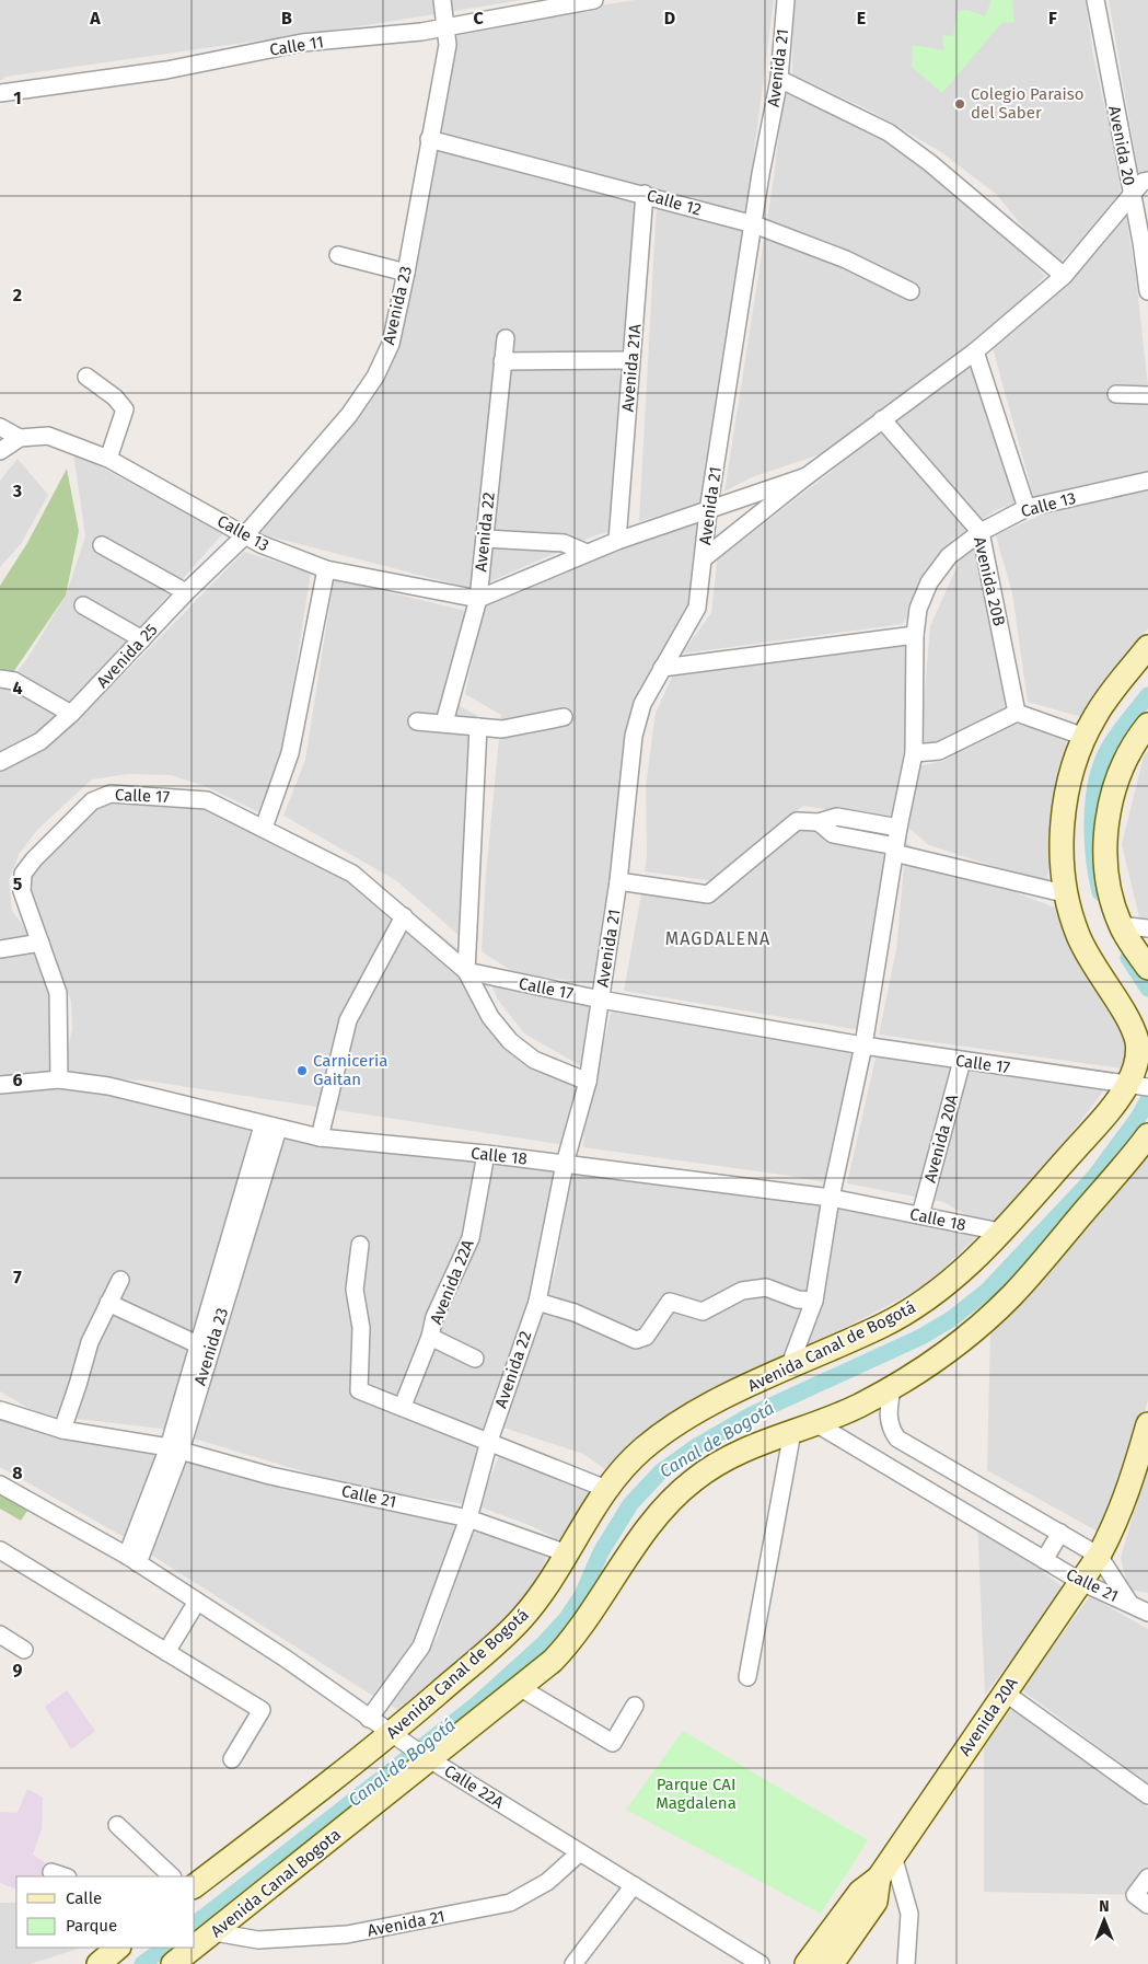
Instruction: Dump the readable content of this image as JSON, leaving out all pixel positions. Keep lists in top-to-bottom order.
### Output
{
  "streets": {
    "main road": ["Avenida 20A", "Avenida Canal de Bogotá", "Avenida Canal Bogota"],
    "street": [
      "Calle 11",
      "Avenida 21",
      "Avenida 20",
      "Calle 12",
      "Avenida 23",
      "Avenida 21A",
      "Calle 13",
      "Avenida 22",
      "Avenida 20B",
      "Avenida 25",
      "Calle 17",
      "Calle 18",
      "Avenida 22A",
      "Calle 21",
      "Calle 22A"
    ]
  },
  "crossings": [
    ["Calle 11", "Avenida 23"],
    ["Avenida 21", "Calle 12"],
    ["Avenida 21", "Avenida 22"],
    ["Avenida 21", "Calle 17"],
    ["Avenida 21", "Calle 22A"],
    ["Avenida 21", "Avenida Canal Bogota"],
    ["Calle 12", "Avenida 23"],
    ["Calle 12", "Avenida 21A"],
    ["Avenida 23", "Calle 13"],
    ["Avenida 23", "Avenida 25"],
    ["Avenida 23", "Calle 18"],
    ["Avenida 23", "Calle 21"],
    ["Avenida 23", "Calle 22A"],
    ["Calle 13", "Avenida 22"],
    ["Calle 13", "Avenida 20B"],
    ["Calle 13", "Avenida 25"],
    ["Avenida 22", "Calle 17"],
    ["Avenida 22", "Calle 18"],
    ["Avenida 22", "Calle 21"],
    ["Avenida 22", "Calle 22A"],
    ["Calle 17", "Avenida 20A"],
    ["Calle 17", "Avenida Canal de Bogotá"],
    ["Avenida 20A", "Calle 18"],
    ["Avenida 20A", "Calle 21"],
    ["Calle 18", "Avenida 22A"],
    ["Calle 18", "Avenida Canal de Bogotá"],
    ["Avenida Canal de Bogotá", "Calle 21"],
    ["Avenida Canal de Bogotá", "Calle 22A"],
    ["Calle 22A", "Avenida Canal Bogota"]
  ],
  "districts": ["MAGDALENA"],
  "water": ["Canal de Bogotá"],
  "parks": ["Parque CAI Magdalena"],
  "places": ["Colegio Paraiso del Saber", "Carniceria Gaitan"],
  "legend": ["Calle", "Parque"],
  "north": "top",
  "grid": {
    "columns": [
      "A",
      "B",
      "C",
      "D",
      "E",
      "F"
    ],
    "rows": [
      "1",
      "2",
      "3",
      "4",
      "5",
      "6",
      "7",
      "8",
      "9"
    ]
  }
}
